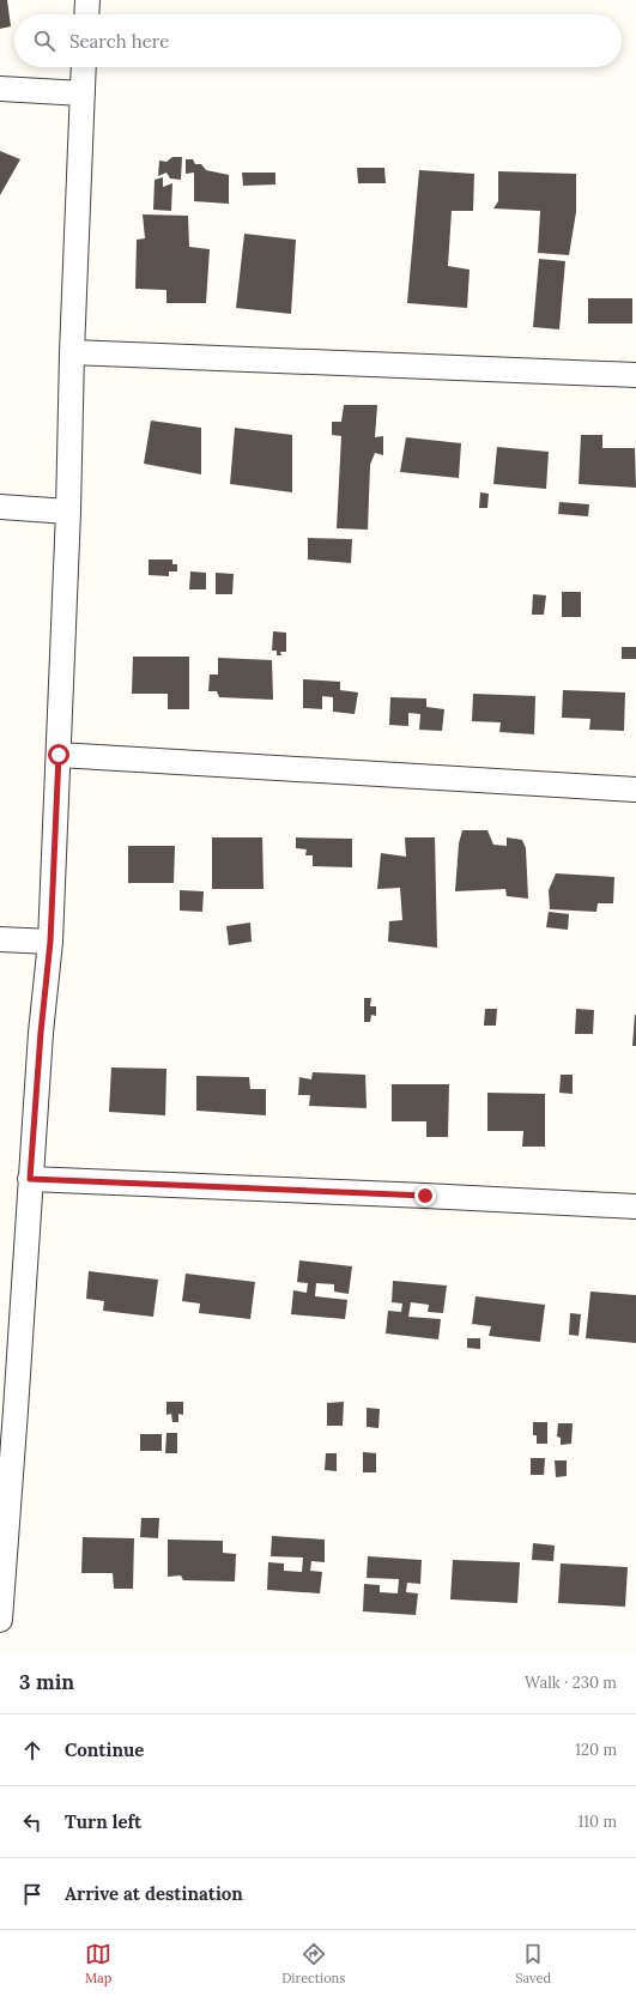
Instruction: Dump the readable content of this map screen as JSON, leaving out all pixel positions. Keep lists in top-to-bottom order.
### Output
{
  "page": {
    "search": "Search here",
    "heading": ["3 min", "Walk · 230 m"],
    "list": [
      ["Continue", "120 m"],
      ["Turn left", "110 m"],
      "Arrive at destination"
    ],
    "nav": ["Map", "Directions", "Saved"]
  }
}
